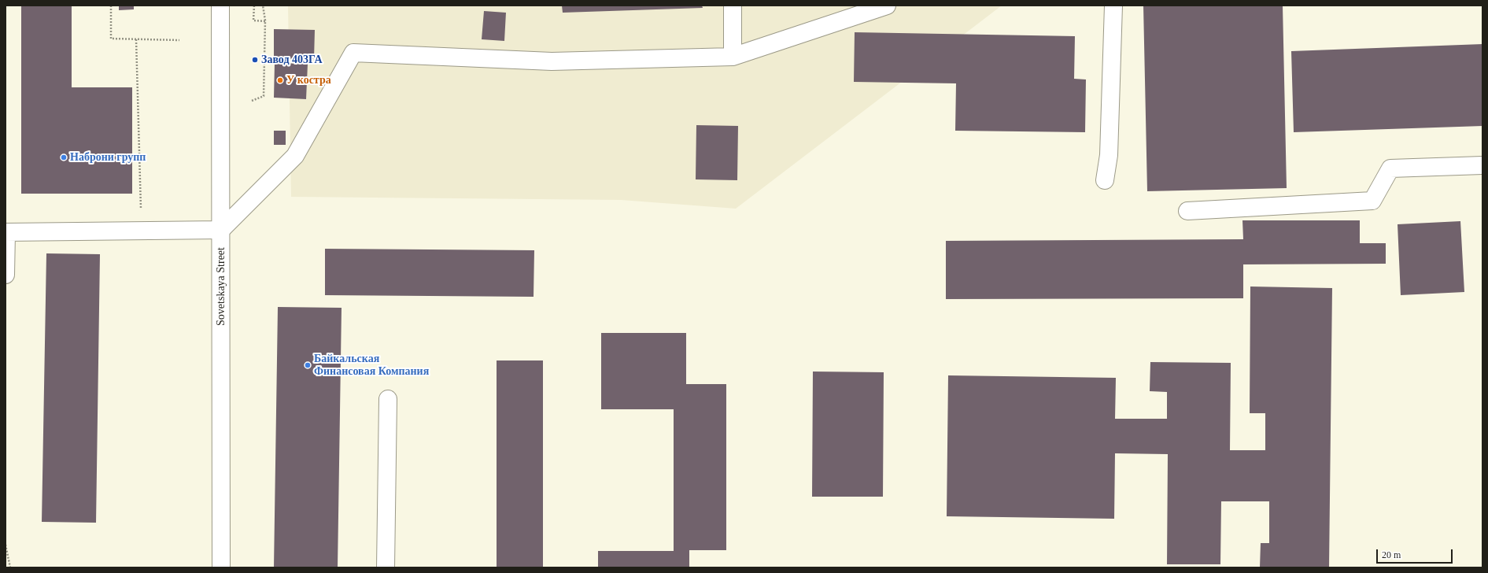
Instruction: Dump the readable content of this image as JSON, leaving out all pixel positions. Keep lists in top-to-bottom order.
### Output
{
  "streets": {
    "main road": ["Sovetskaya Street"]
  },
  "places": [
    "Завод 403ГА",
    "У костра",
    "Наброни групп",
    "Байкальская Финансовая Компания"
  ],
  "scale_bar": "20 m"
}
